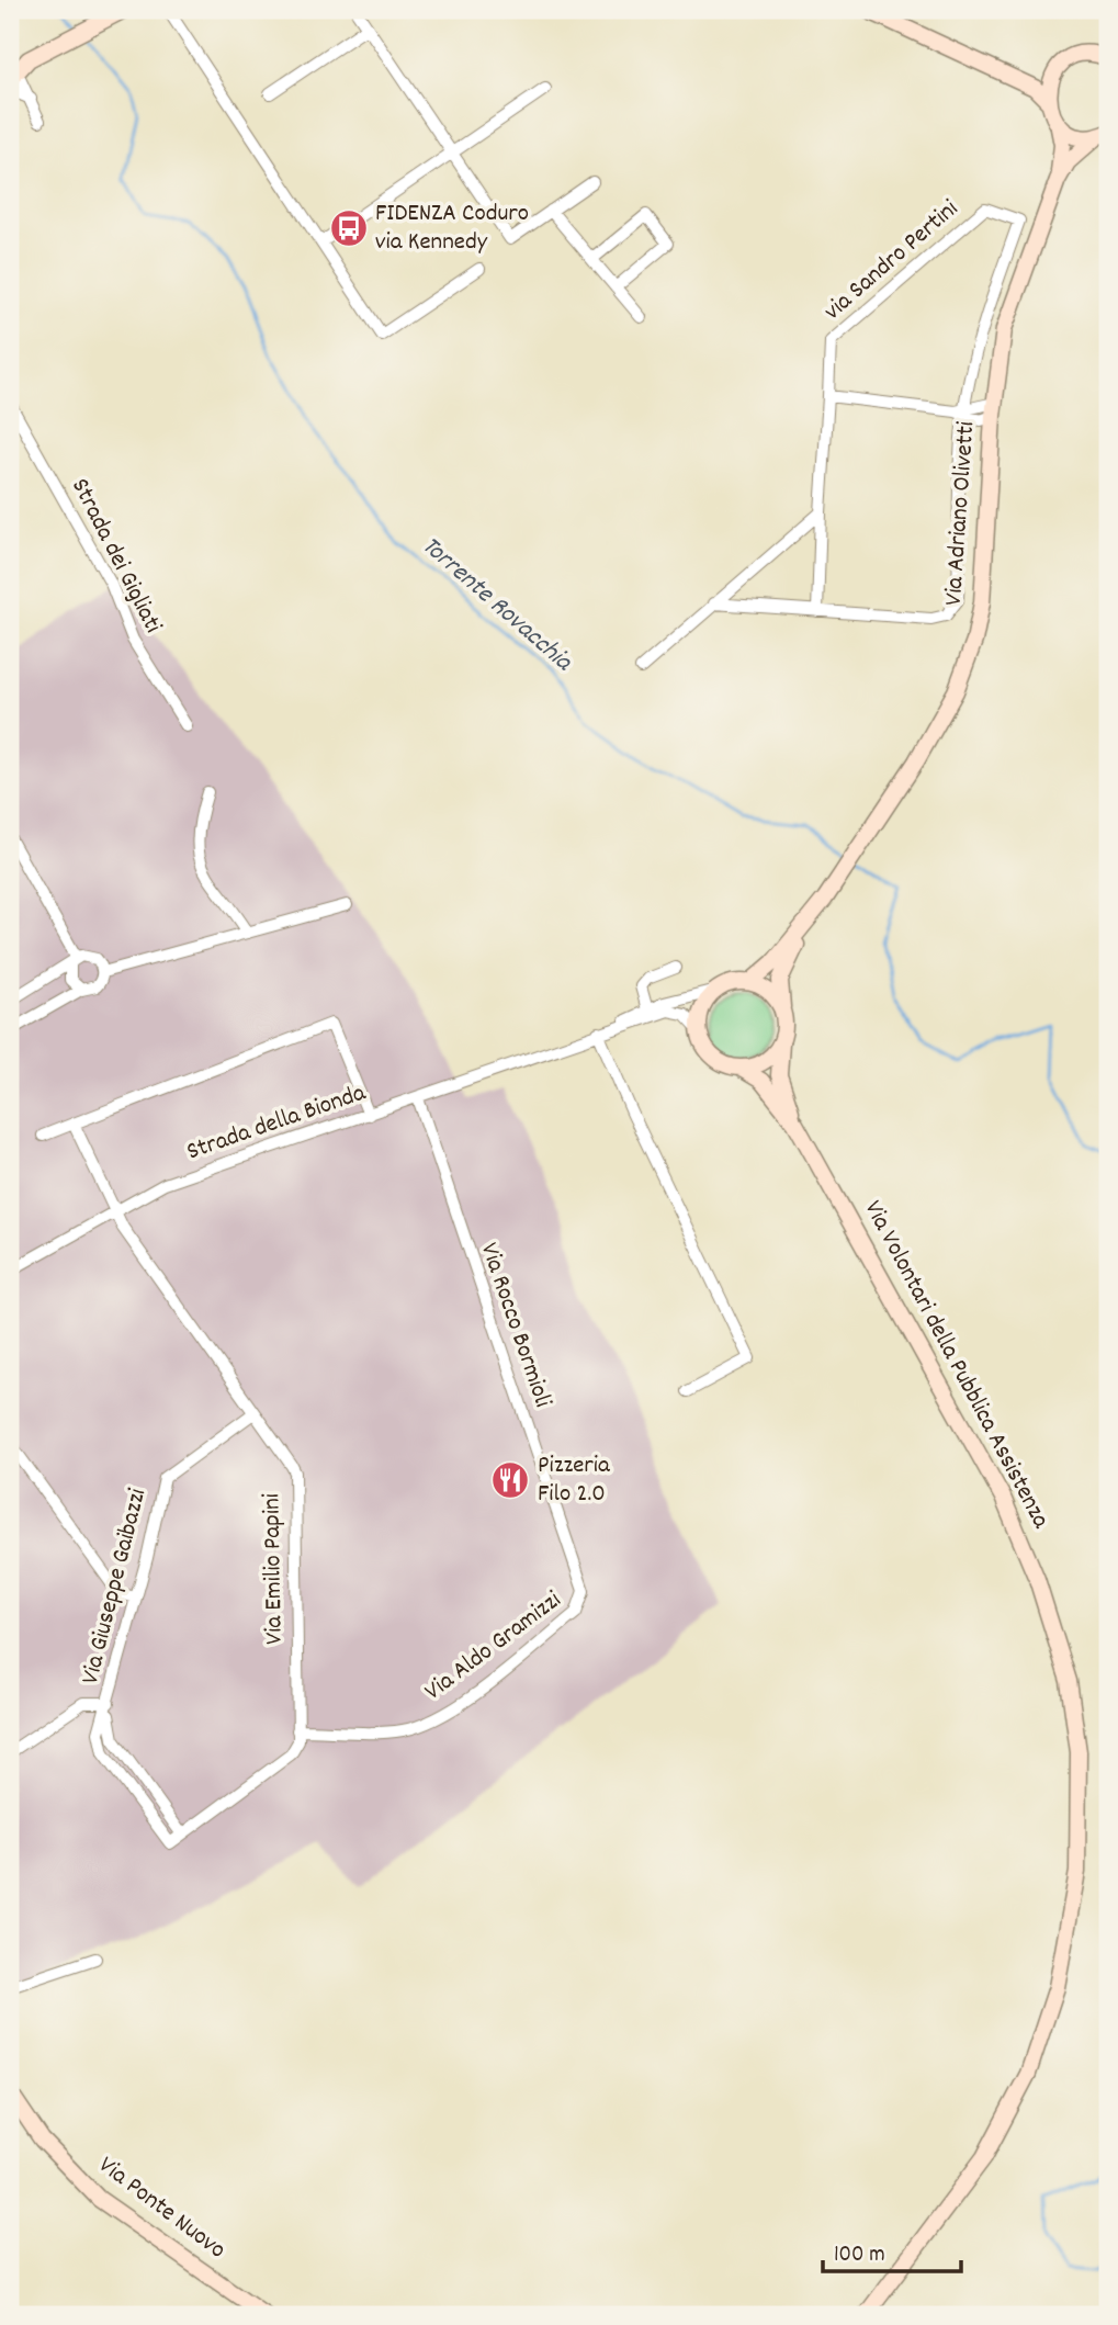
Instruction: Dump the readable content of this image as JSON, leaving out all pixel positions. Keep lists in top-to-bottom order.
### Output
{
  "streets": {
    "street": [
      "via Sandro Pertini",
      "Via Adriano Olivetti",
      "Strada dei Gigliati",
      "Strada della Bionda",
      "Via Rocco Bormioli",
      "Via Volontari della Pubblica Assistenza",
      "Via Emilio Papini",
      "Via Giuseppe Gaibazzi",
      "Via Aldo Gramizzi",
      "Via Ponte Nuovo"
    ]
  },
  "crossings": [
    ["Strada della Bionda", "Via Rocco Bormioli"],
    ["Strada della Bionda", "Via Volontari della Pubblica Assistenza"],
    ["Strada della Bionda", "Via Emilio Papini"],
    ["Via Rocco Bormioli", "Via Aldo Gramizzi"],
    ["Via Emilio Papini", "Via Giuseppe Gaibazzi"],
    ["Via Emilio Papini", "Via Aldo Gramizzi"]
  ],
  "water": ["Torrente Rovacchia"],
  "places": {
    "bus stop": ["FIDENZA Coduro via Kennedy"],
    "restaurant": ["Pizzeria Filo 2.0"]
  },
  "scale_bar": "100 m"
}
